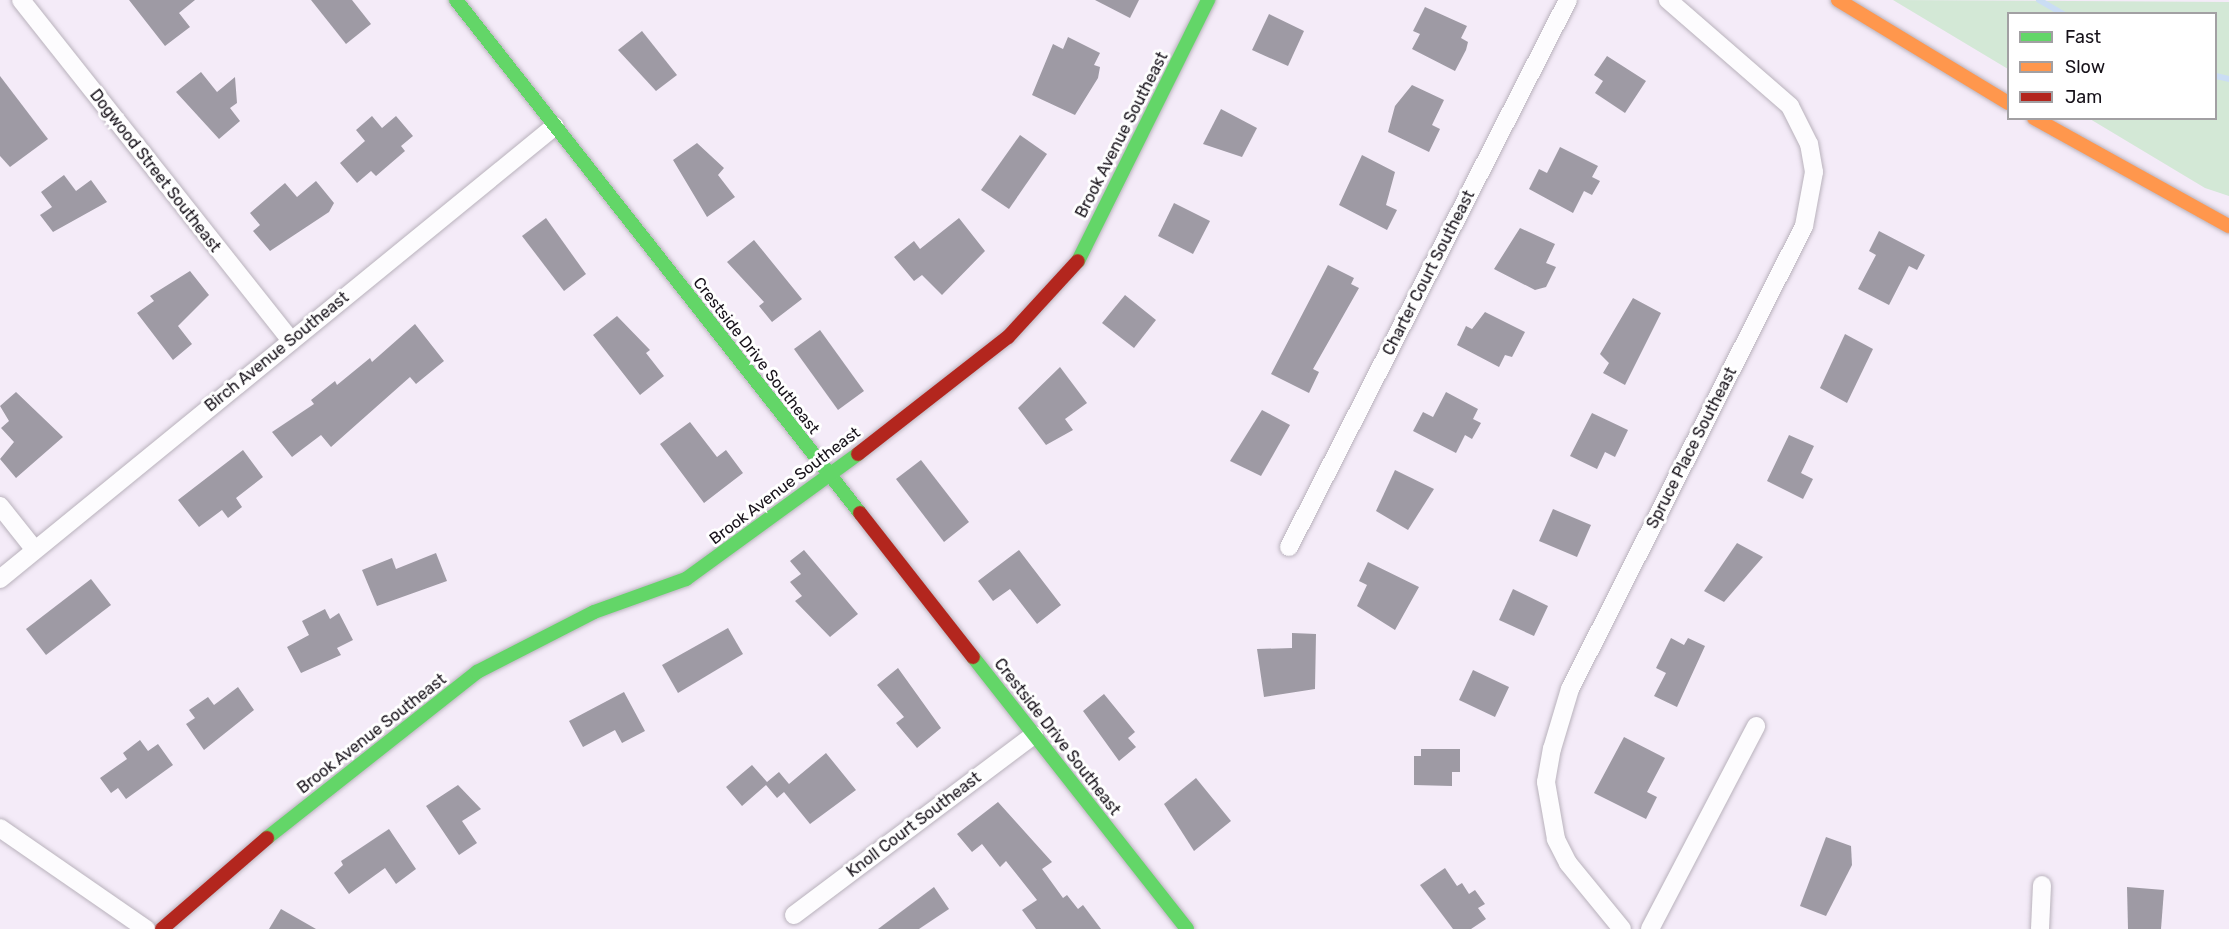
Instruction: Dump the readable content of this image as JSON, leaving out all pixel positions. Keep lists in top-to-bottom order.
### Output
{
  "streets": {
    "street": [
      "Brook Avenue Southeast",
      "Dogwood Street Southeast",
      "Charter Court Southeast",
      "Birch Avenue Southeast",
      "Crestside Drive Southeast",
      "Spruce Place Southeast",
      "Knoll Court Southeast"
    ]
  },
  "crossings": [
    ["Brook Avenue Southeast", "Crestside Drive Southeast"],
    ["Dogwood Street Southeast", "Birch Avenue Southeast"],
    ["Birch Avenue Southeast", "Crestside Drive Southeast"],
    ["Crestside Drive Southeast", "Knoll Court Southeast"]
  ],
  "legend": ["Fast", "Slow", "Jam"]
}
